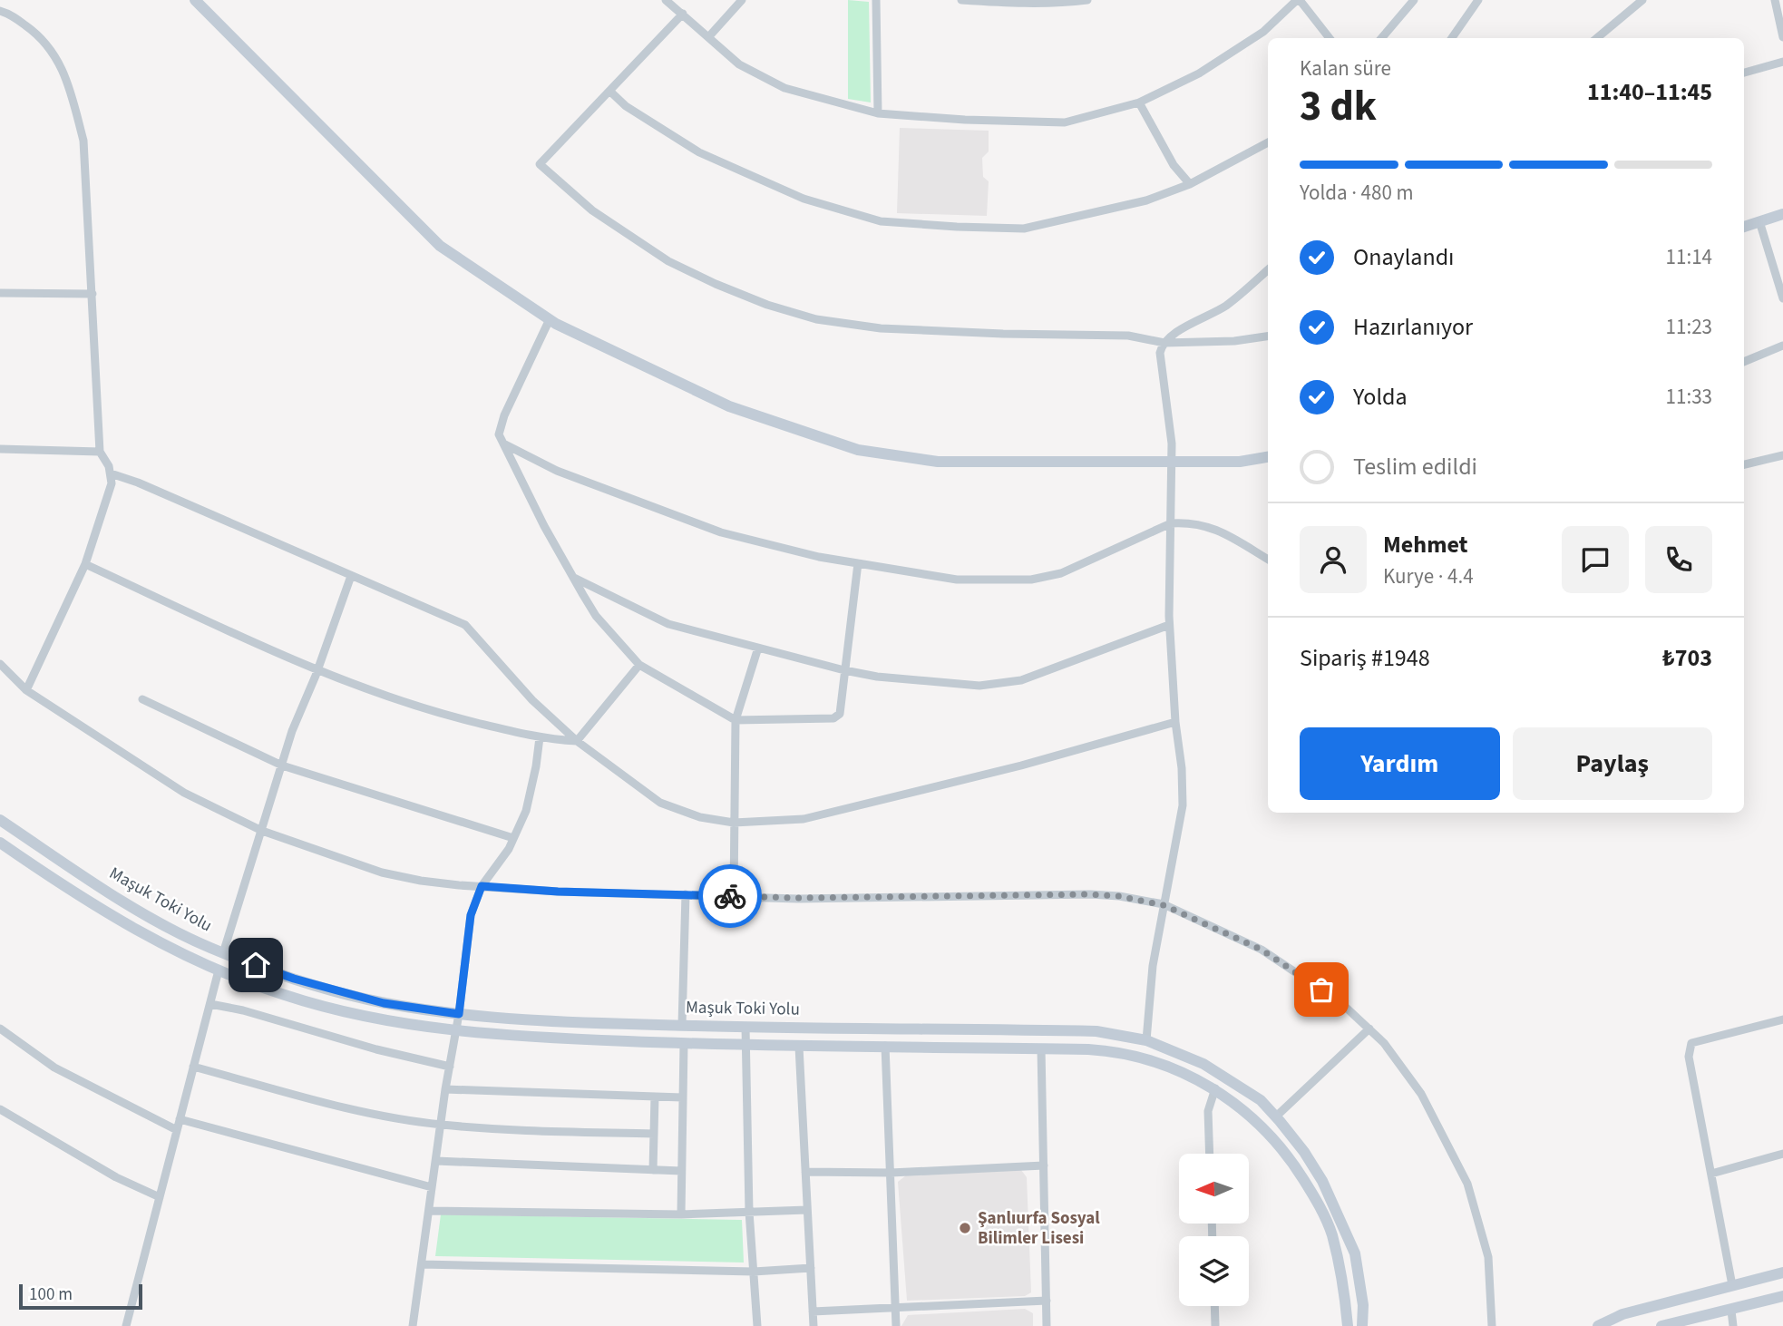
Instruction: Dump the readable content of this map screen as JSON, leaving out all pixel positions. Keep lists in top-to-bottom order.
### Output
{
  "streets": {
    "main road": ["Maşuk Toki Yolu"]
  },
  "places": ["Şanlıurfa Sosyal Bilimler Lisesi"],
  "scale_bar": "100 m",
  "north": "left",
  "page": {
    "heading": ["3 dk", "Kalan süre", "11:40–11:45"],
    "panel": [
      "Mehmet",
      "Kurye · 4.4",
      "Sipariş #1948",
      "₺703"
    ],
    "bar": "Yolda · 480 m",
    "list": [
      ["Onaylandı", "11:14"],
      ["Hazırlanıyor", "11:23"],
      ["Yolda", "11:33"],
      "Teslim edildi"
    ],
    "buttons": ["Yardım", "Paylaş"],
    "scale": "100 m"
  }
}
